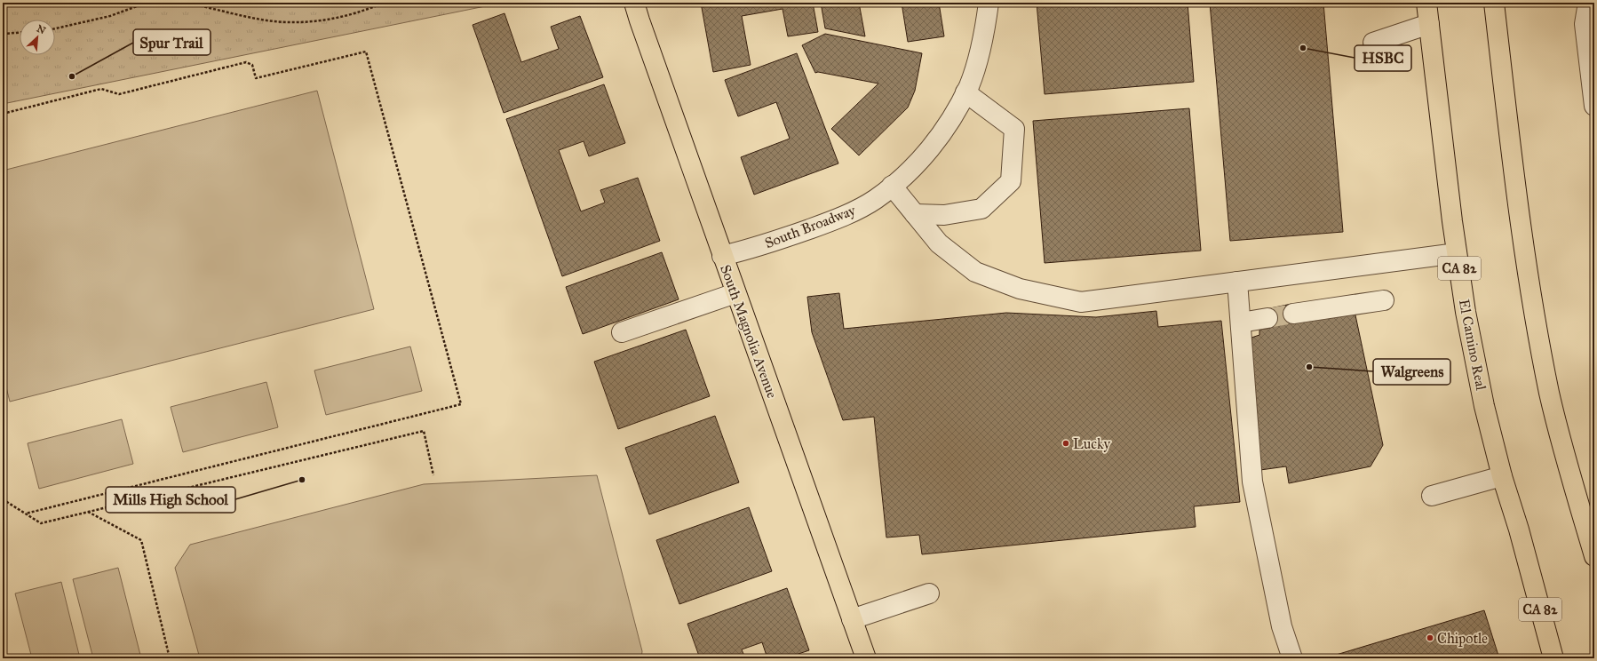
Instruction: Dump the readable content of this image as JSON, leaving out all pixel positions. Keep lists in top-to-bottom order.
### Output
{
  "streets": {
    "main road": ["CA 82", "South Magnolia Avenue", "El Camino Real"],
    "street": ["South Broadway"]
  },
  "crossings": [
    ["South Broadway", "South Magnolia Avenue"]
  ],
  "places": [
    "HSBC",
    "Spur Trail",
    "Walgreens",
    "Lucky",
    "Mills High School",
    "Chipotle"
  ],
  "north": "top right"
}
